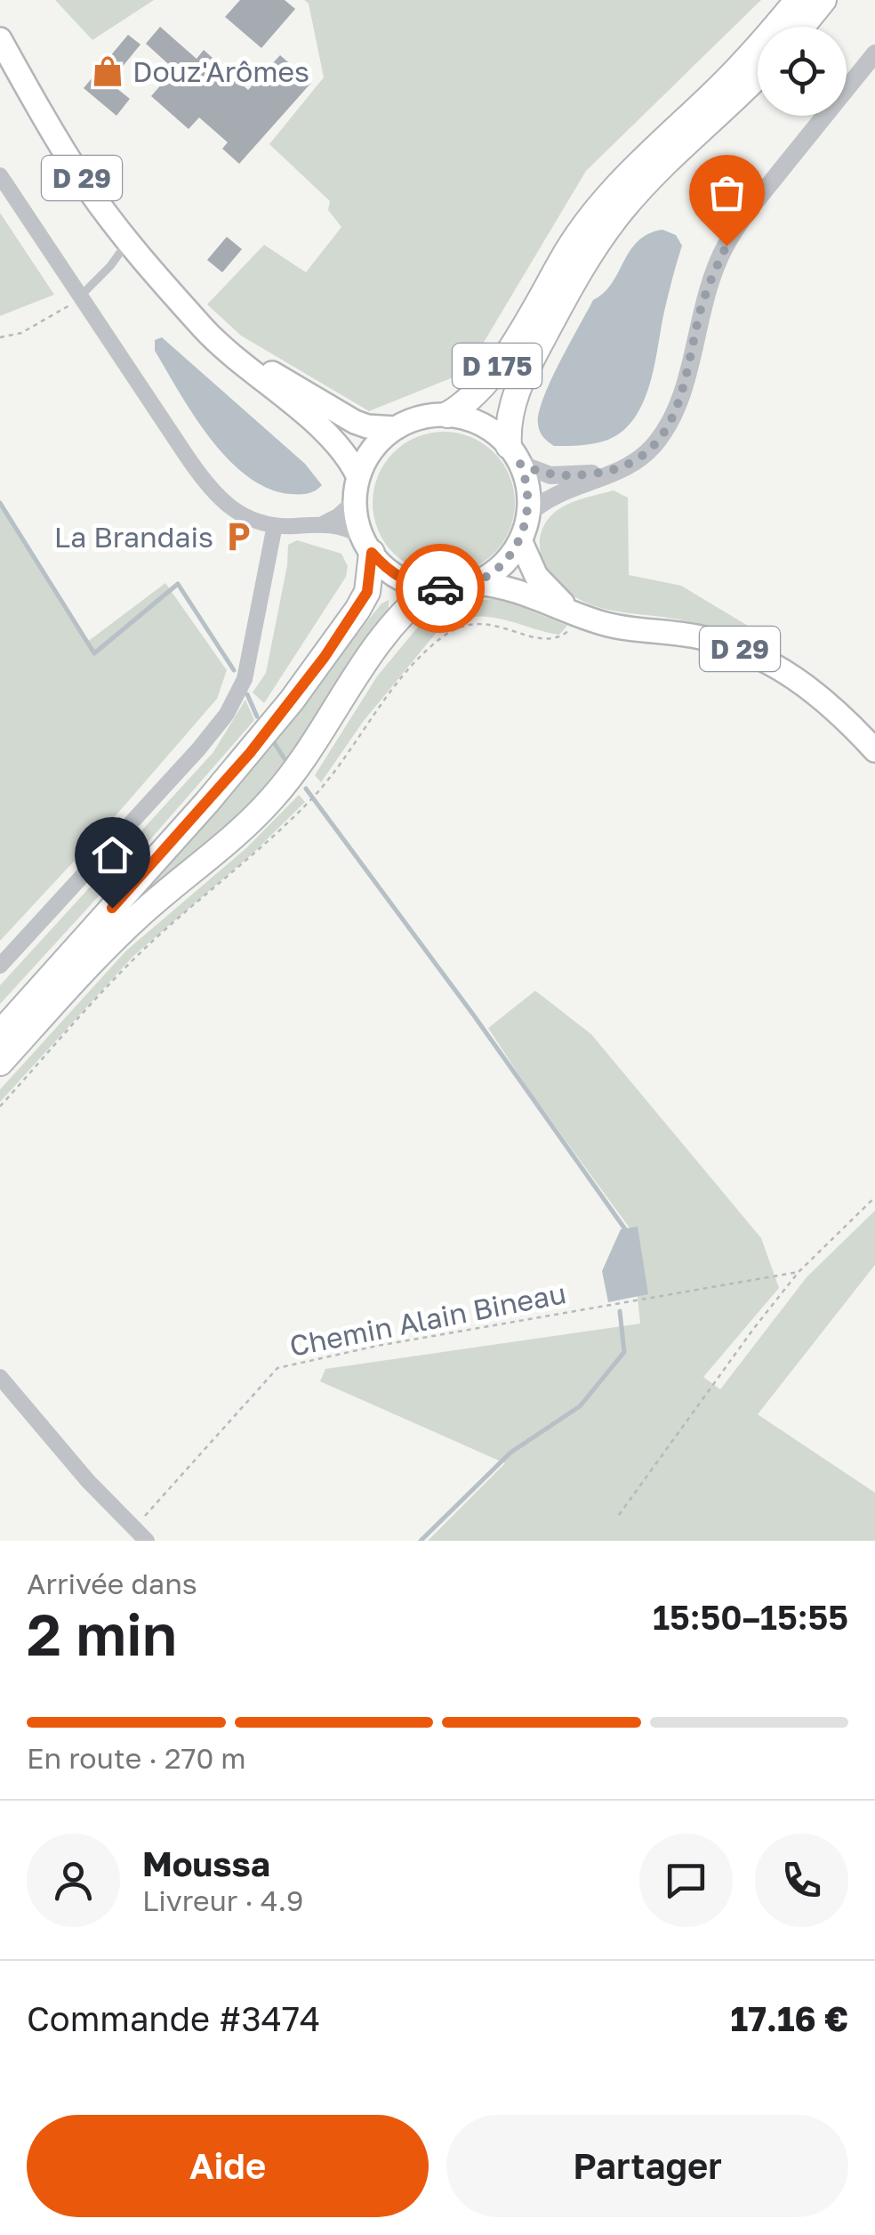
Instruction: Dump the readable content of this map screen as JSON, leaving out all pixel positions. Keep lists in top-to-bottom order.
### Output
{
  "streets": {
    "highway": ["D 175"],
    "main road": ["D 29"],
    "path": ["Chemin Alain Bineau"]
  },
  "crossings": [
    ["D 29", "D 175"]
  ],
  "places": {
    "shop": ["Douz'Arômes"],
    "parking": ["La Brandais"]
  },
  "page": {
    "heading": ["2 min", "Arrivée dans", "15:50–15:55"],
    "panel": [
      "Moussa",
      "Livreur · 4.9",
      "Commande #3474",
      "17.16 €"
    ],
    "bar": "En route · 270 m",
    "buttons": ["Aide", "Partager"]
  }
}
